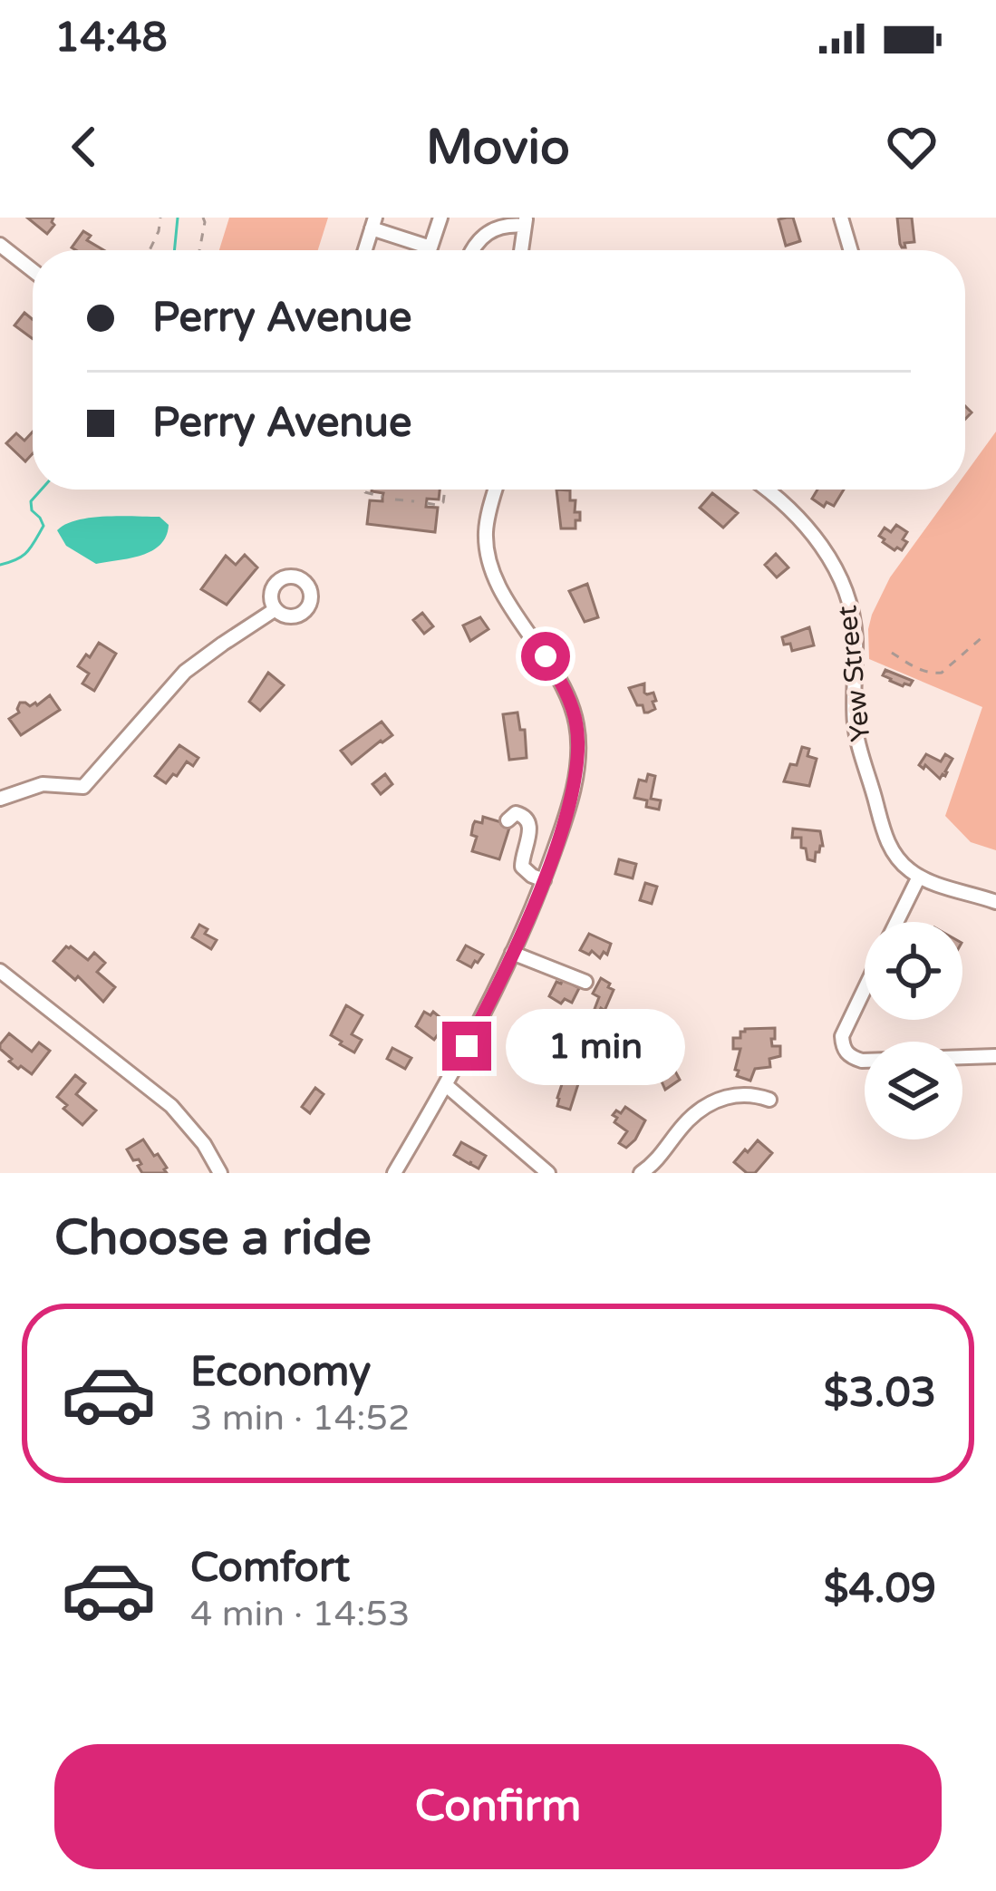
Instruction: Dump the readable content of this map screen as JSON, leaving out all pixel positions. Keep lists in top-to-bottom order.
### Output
{
  "streets": {
    "street": ["Yew Street"]
  },
  "page": {
    "status": "14:48",
    "header": "Movio",
    "banner": ["Perry Avenue", "Perry Avenue"],
    "bubble": "1 min",
    "heading": "Choose a ride",
    "list": [
      {
        "name": "Economy",
        "note": "3 min · 14:52",
        "value": "$3.03"
      },
      {
        "name": "Comfort",
        "note": "4 min · 14:53",
        "value": "$4.09"
      }
    ],
    "buttons": "Confirm"
  }
}
